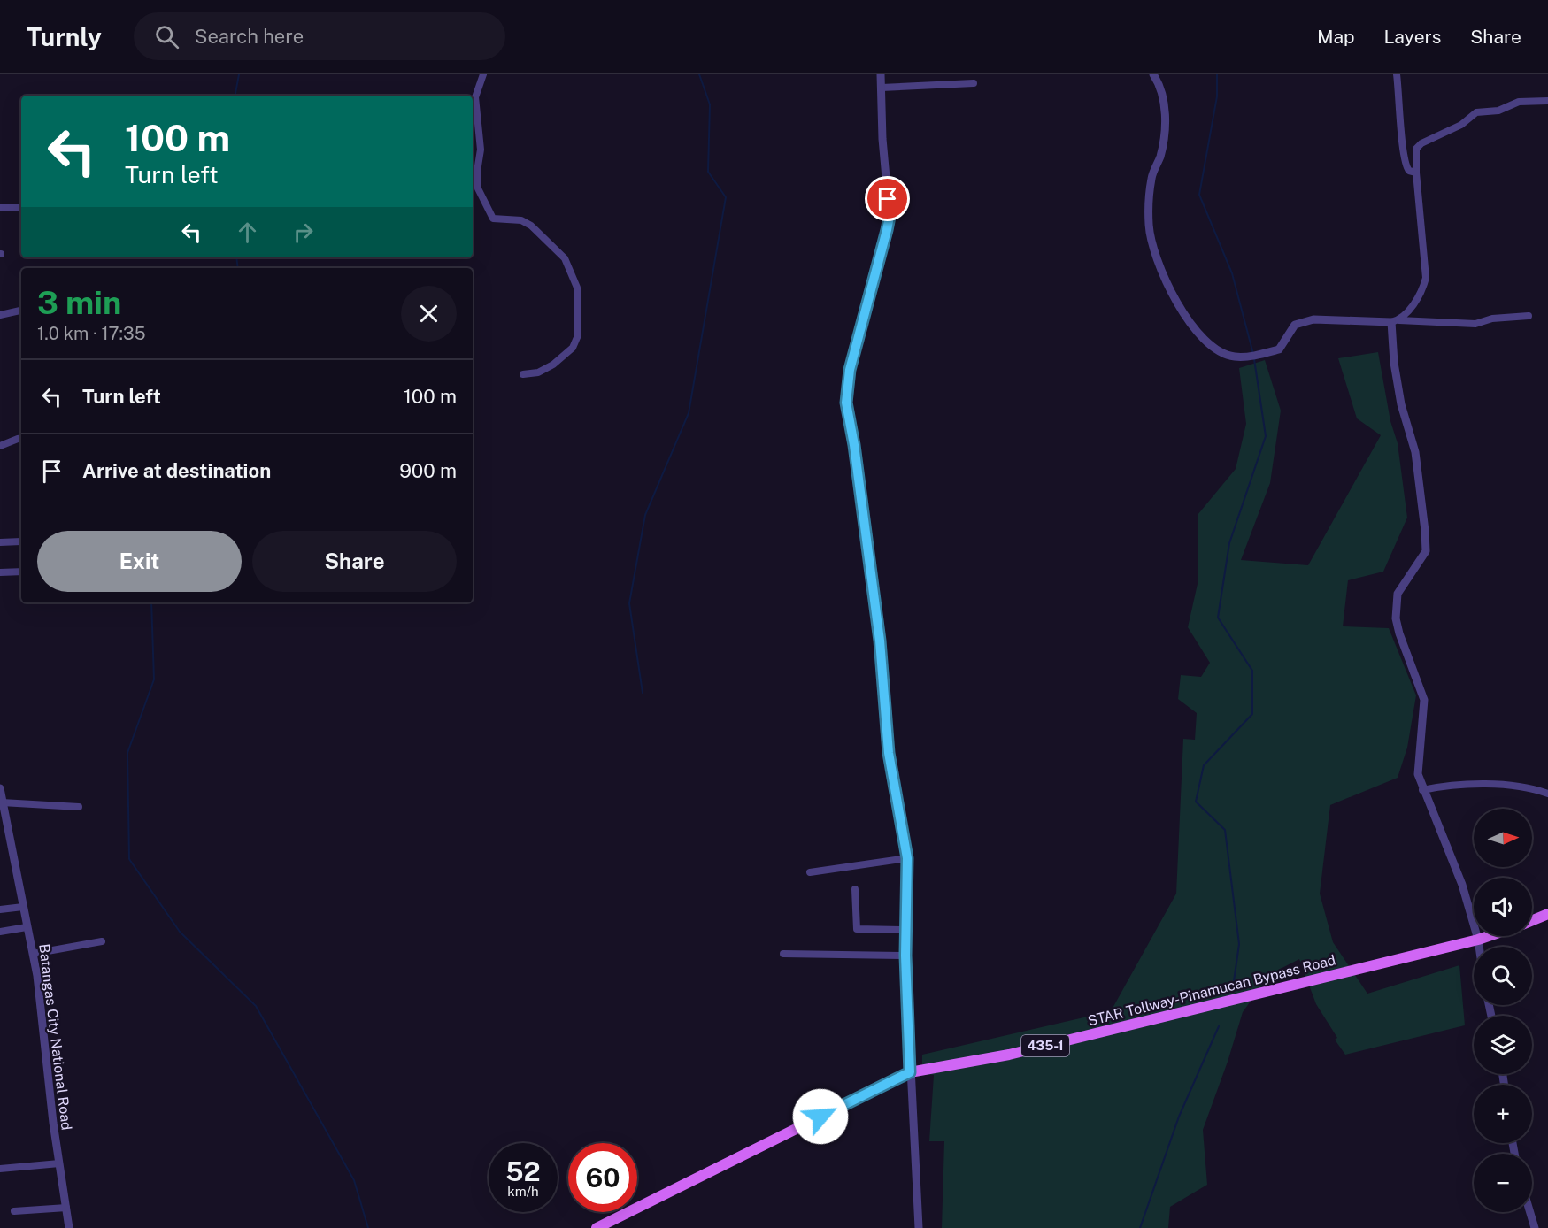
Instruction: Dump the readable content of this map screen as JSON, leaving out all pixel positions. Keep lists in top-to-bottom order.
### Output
{
  "streets": {
    "main road": ["STAR Tollway-Pinamucan Bypass Road", "435-1"],
    "street": ["Batangas City National Road"]
  },
  "north": "right",
  "page": {
    "header": "Turnly",
    "search": "Search here",
    "nav": ["Map", "Layers", "Share"],
    "turn": ["100 m", "Turn left"],
    "heading": ["3 min", "1.0 km · 17:35"],
    "list": [
      {
        "name": "Turn left",
        "value": "100 m"
      },
      {
        "name": "Arrive at destination",
        "value": "900 m"
      }
    ],
    "buttons": ["Exit", "Share"],
    "map_buttons": ["+", "−"],
    "speed": "52 km/h",
    "limit": "60"
  }
}
